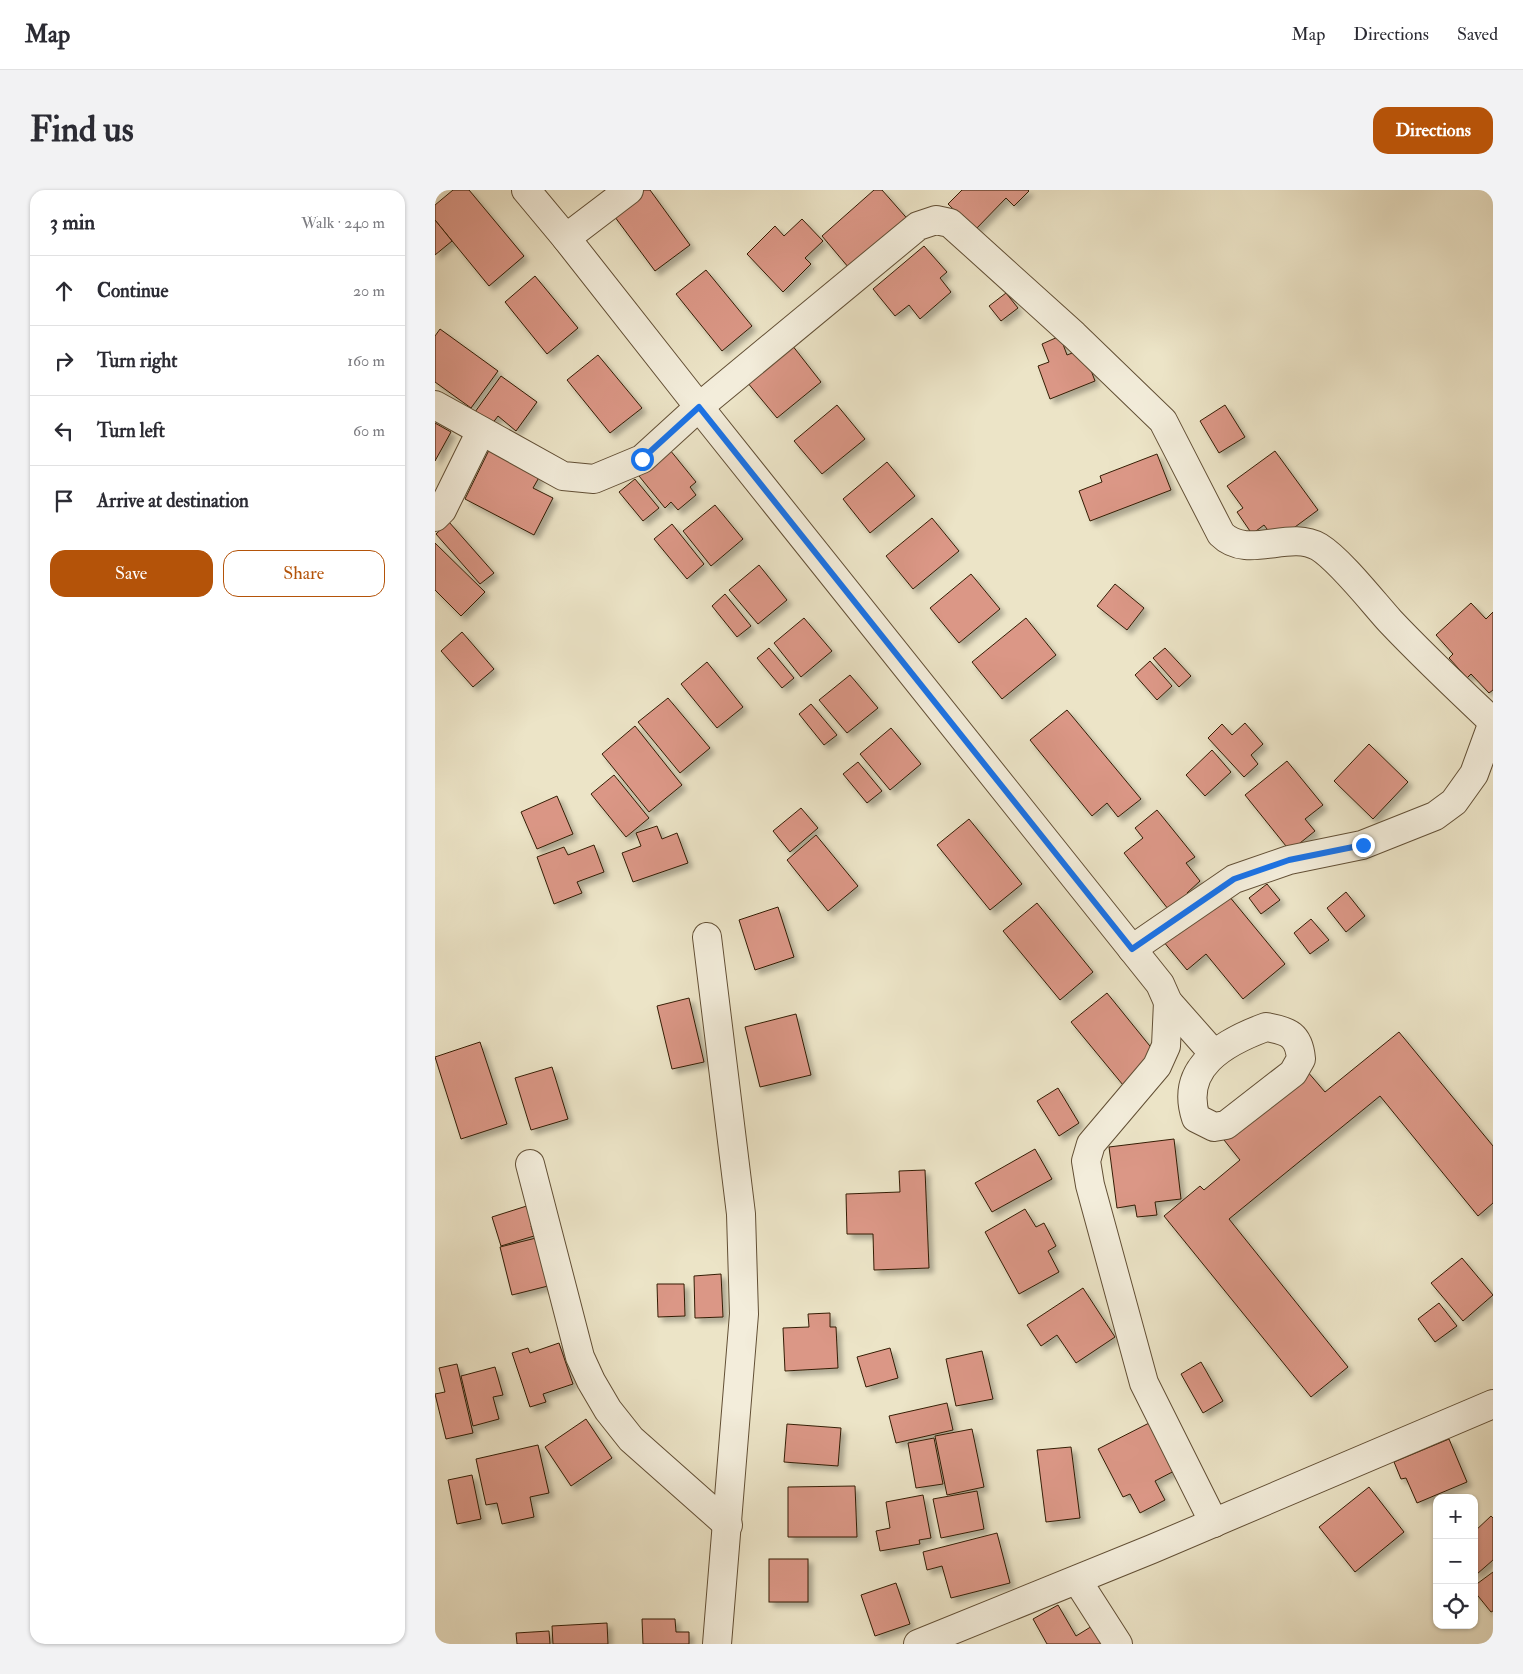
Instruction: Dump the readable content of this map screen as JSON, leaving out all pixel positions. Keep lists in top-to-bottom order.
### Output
{
  "page": {
    "header": "Map",
    "nav": ["Map", "Directions", "Saved"],
    "buttons": [
      "Directions",
      ["Save", "Share"]
    ],
    "title": "Find us",
    "heading": ["3 min", "Walk · 240 m"],
    "list": [
      ["Continue", "20 m"],
      ["Turn right", "160 m"],
      ["Turn left", "60 m"],
      "Arrive at destination"
    ],
    "map_buttons": ["+", "−"]
  }
}
